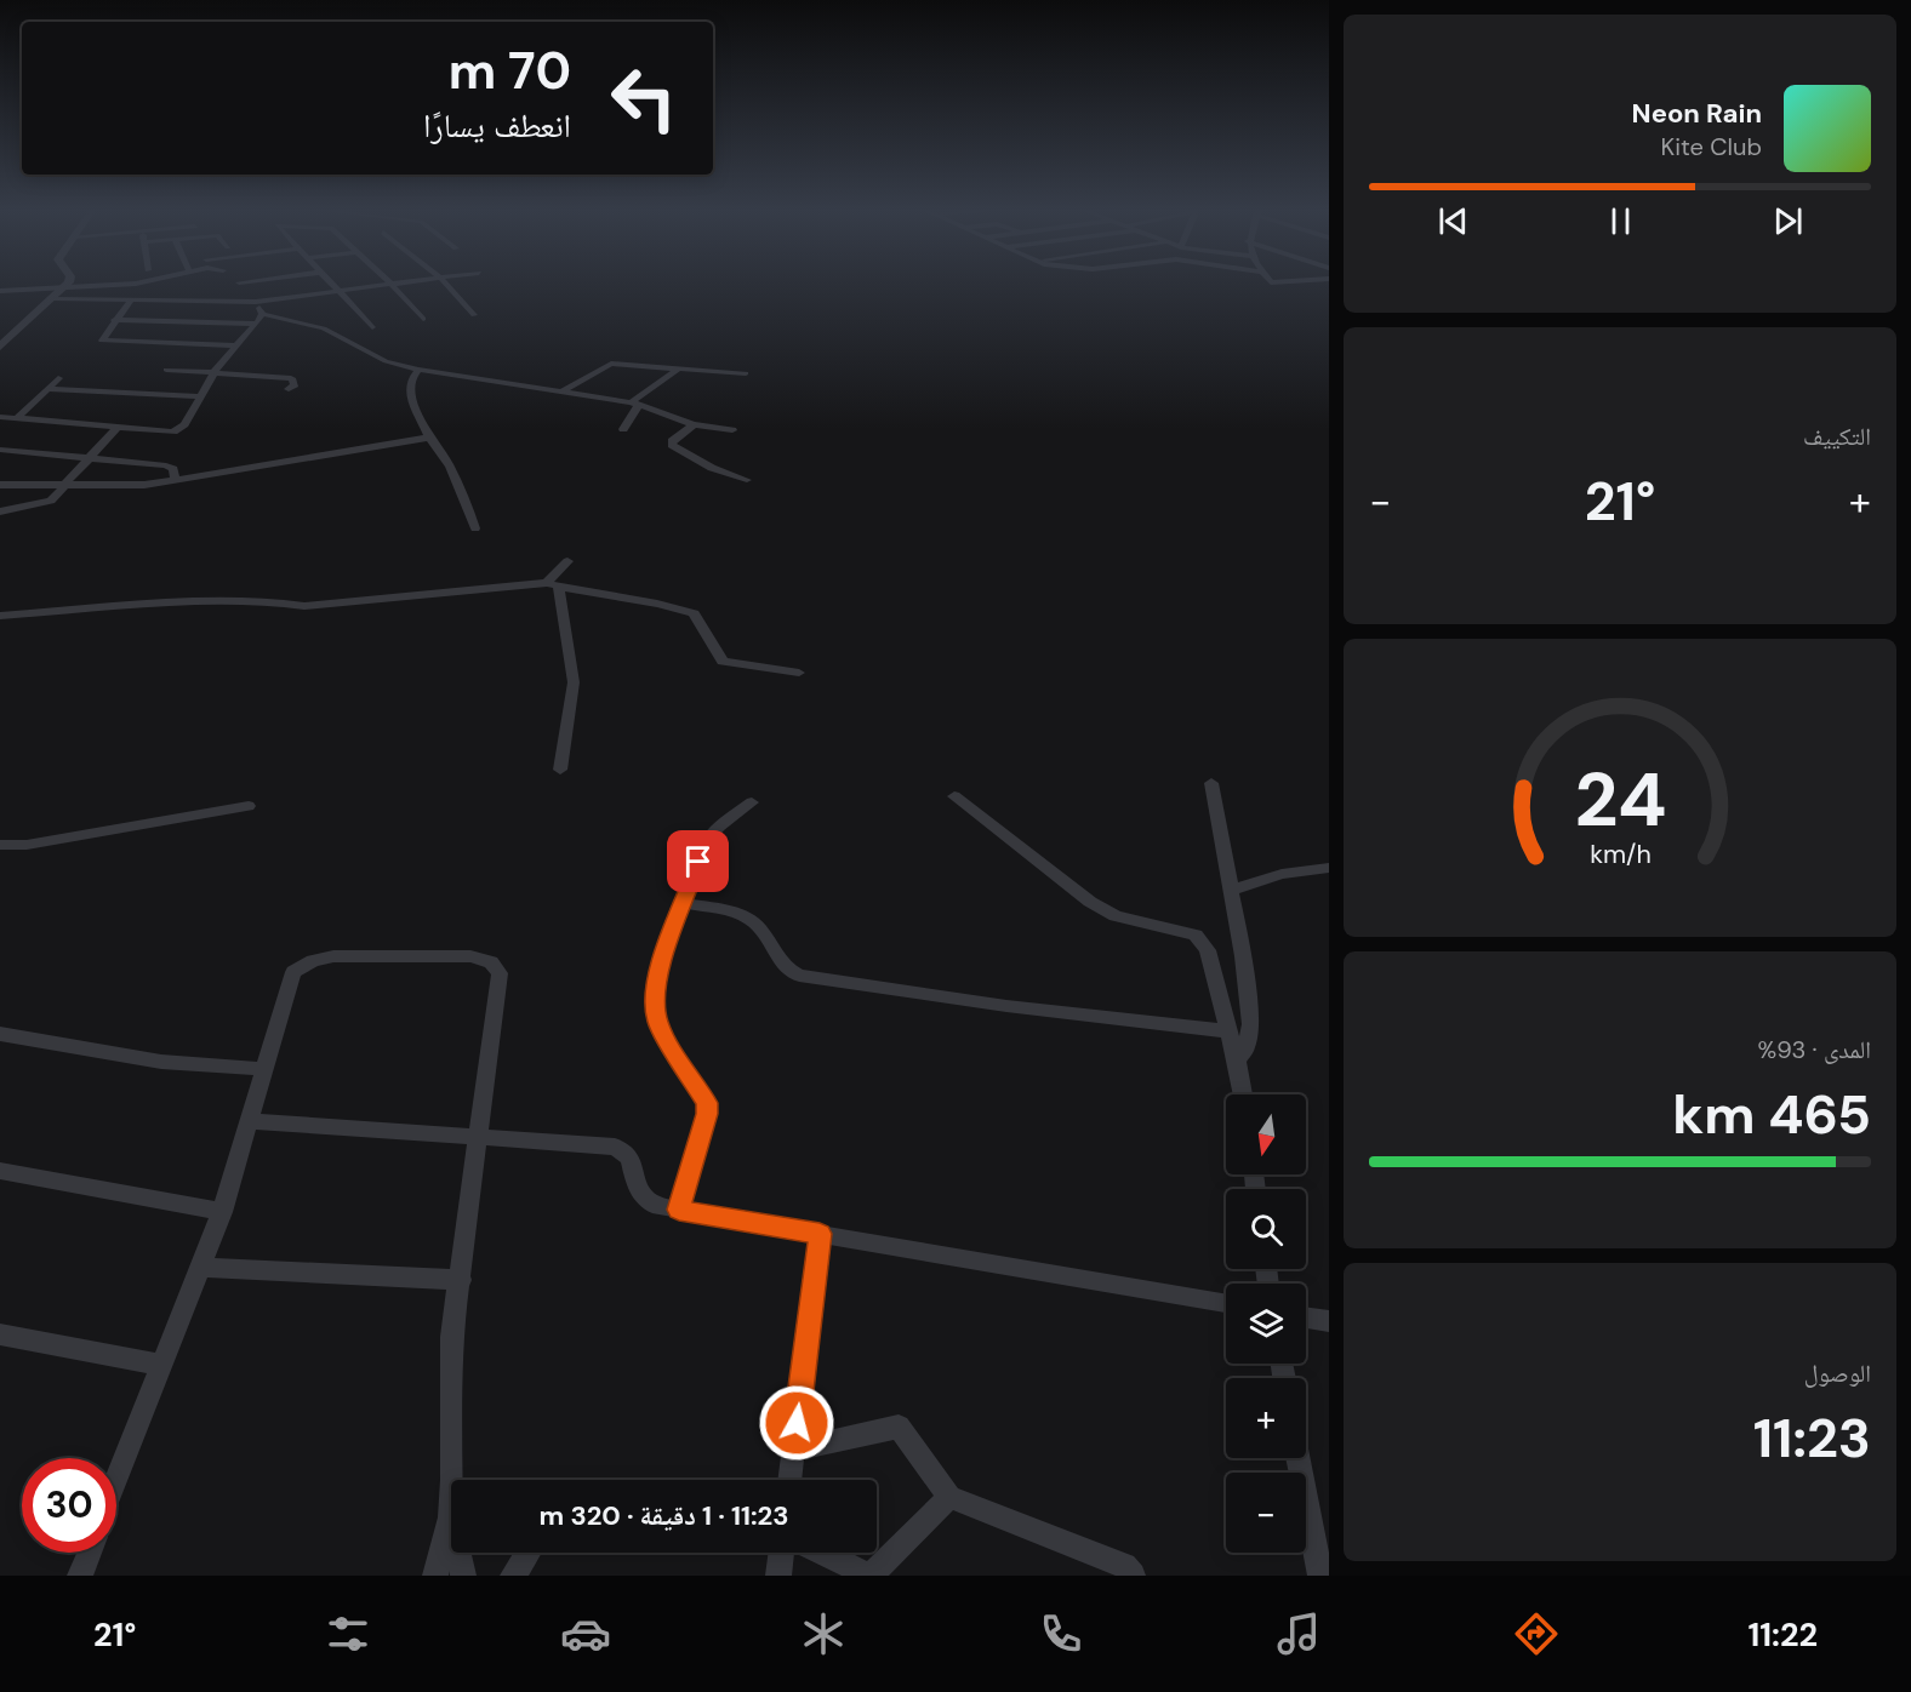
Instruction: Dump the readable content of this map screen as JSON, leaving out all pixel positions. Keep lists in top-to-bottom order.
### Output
{
  "north": "bottom",
  "page": {
    "turn": ["70 m", "انعطف يسارًا"],
    "song": ["Neon Rain", "Kite Club"],
    "tile": [
      "التكييف",
      ["المدى · 93%", "465 km"],
      ["الوصول", "11:23"]
    ],
    "heat": ["−", "21°", "+"],
    "map_buttons": ["+", "−"],
    "limit": "30",
    "trip": "11:23 · 1 دقيقة · 320 m",
    "tabs": ["11:22", "21°"],
    "gauge": ["24", "km/h"]
  }
}
